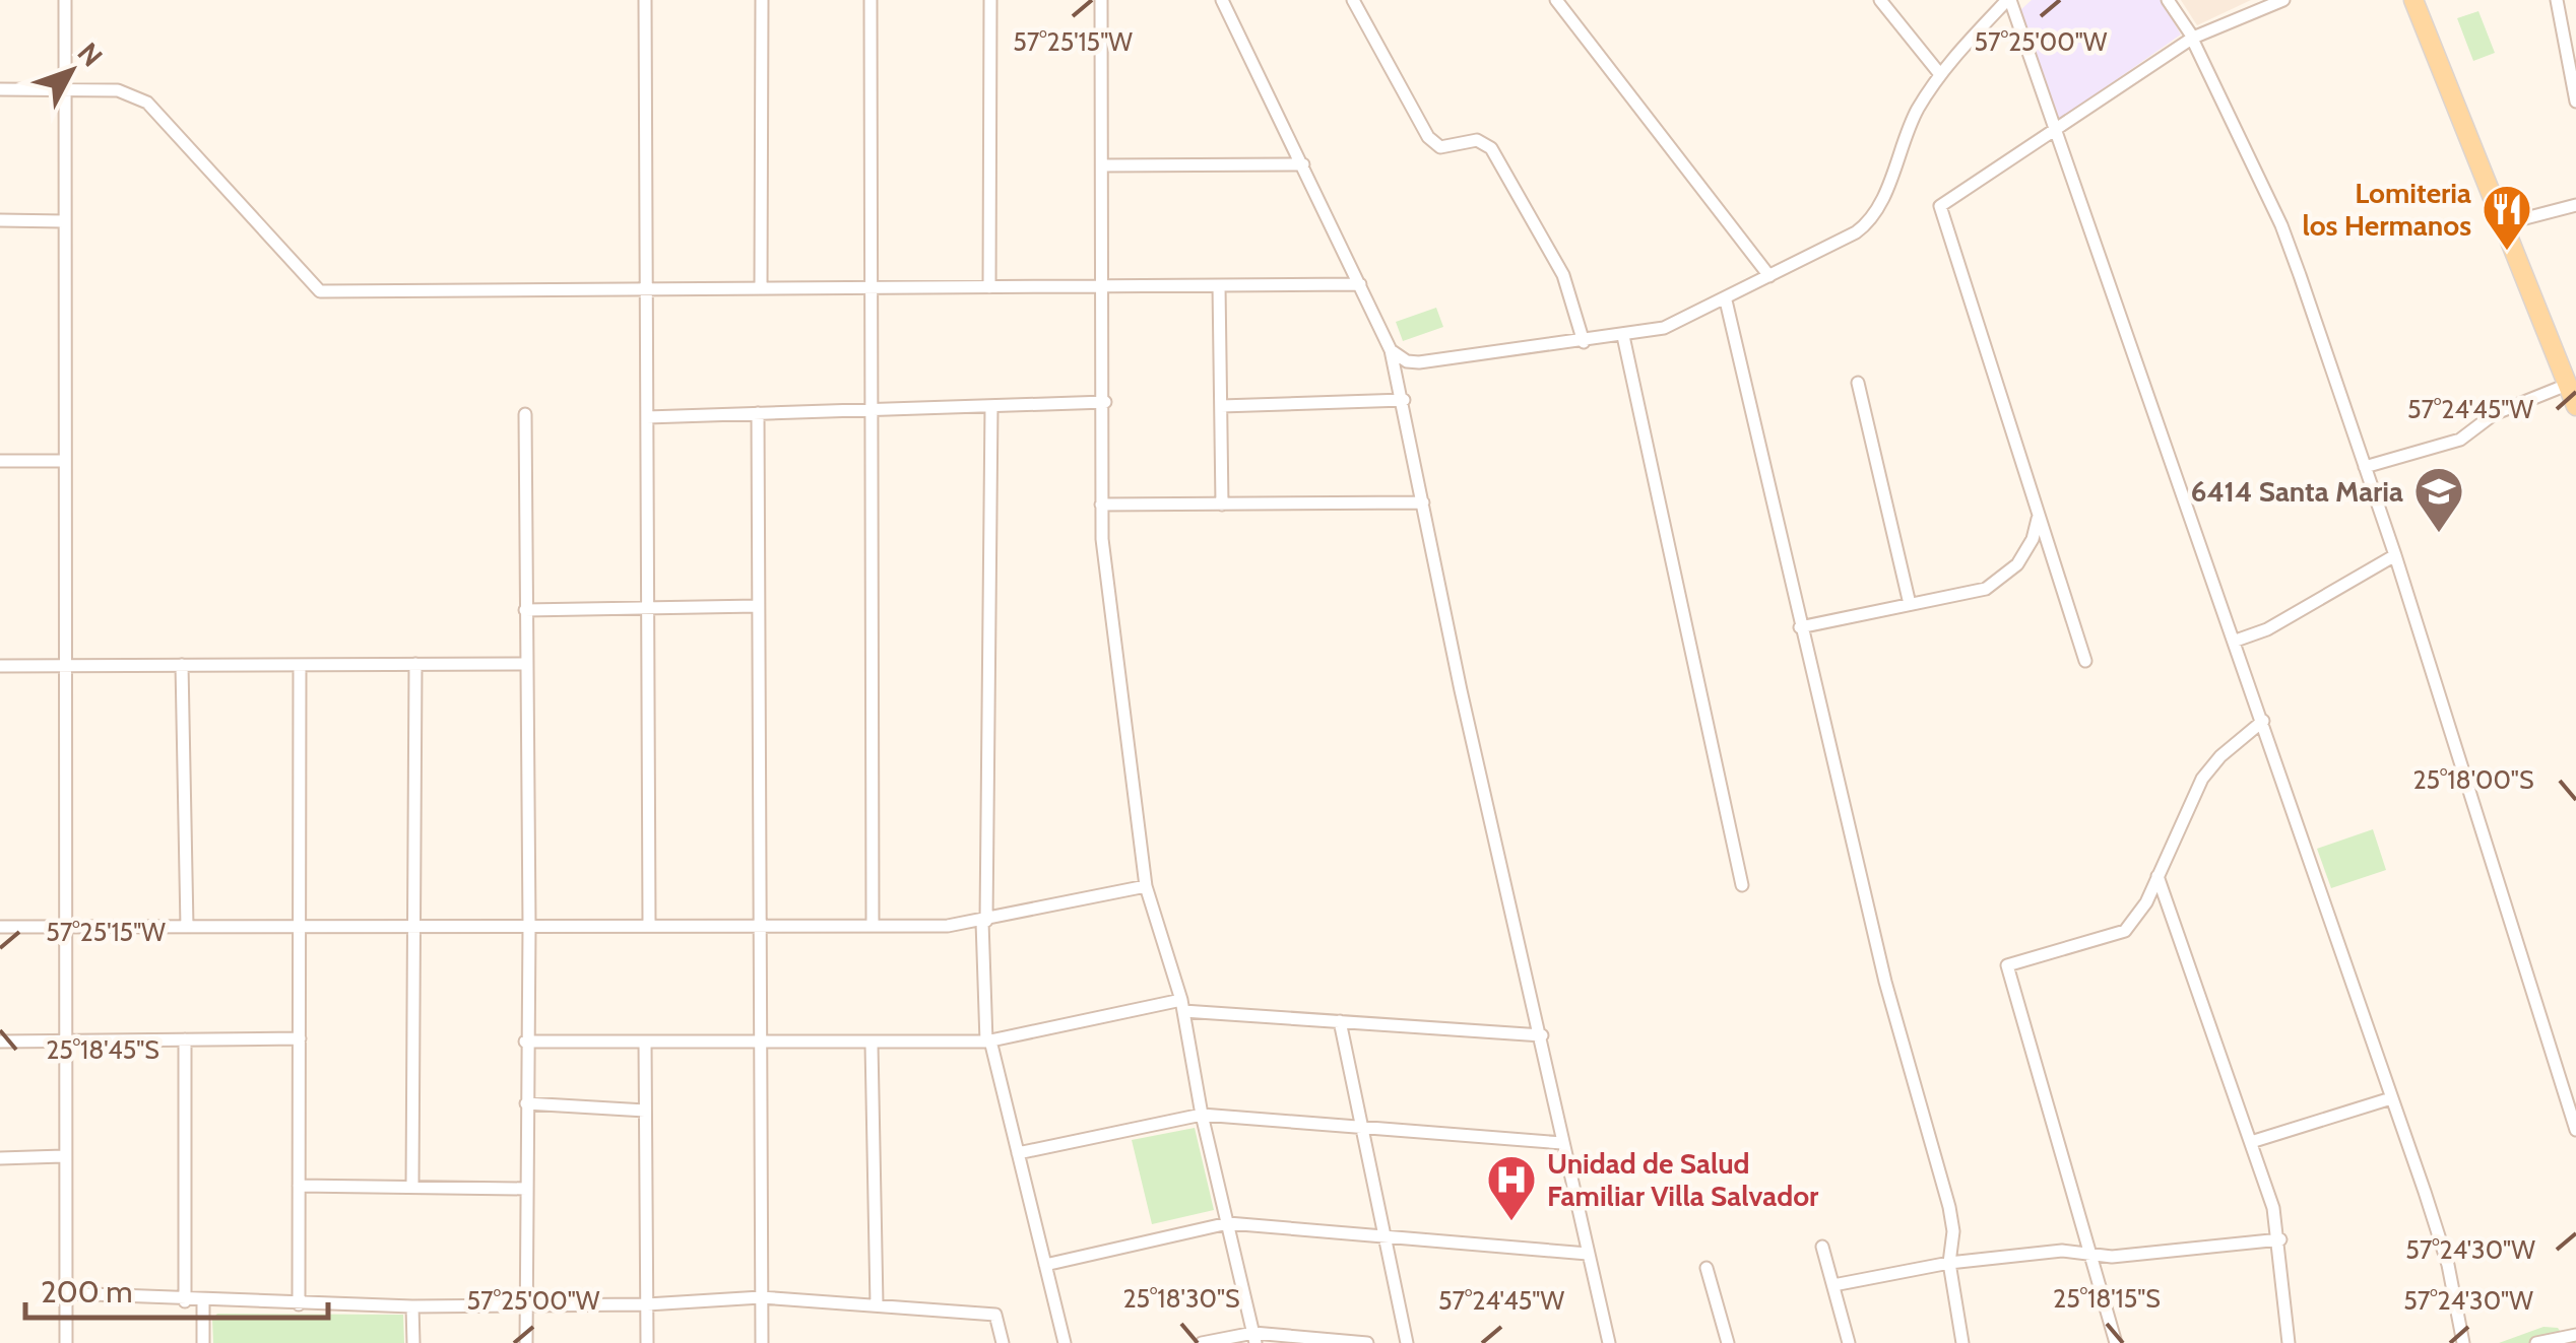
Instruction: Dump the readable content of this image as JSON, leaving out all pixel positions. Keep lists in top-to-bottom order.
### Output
{
  "places": {
    "restaurant": ["Lomiteria los Hermanos"],
    "school or university": ["6414 Santa Maria"],
    "hospital": ["Unidad de Salud Familiar Villa Salvador"]
  },
  "scale_bar": "200 m",
  "north": "top right",
  "coordinates": [
    "57°25'15\"W",
    "57°25'00\"W",
    "57°24'45\"W",
    "25°18'00\"S",
    "25°18'45\"S",
    "57°24'30\"W",
    "25°18'30\"S",
    "25°18'15\"S"
  ]
}
